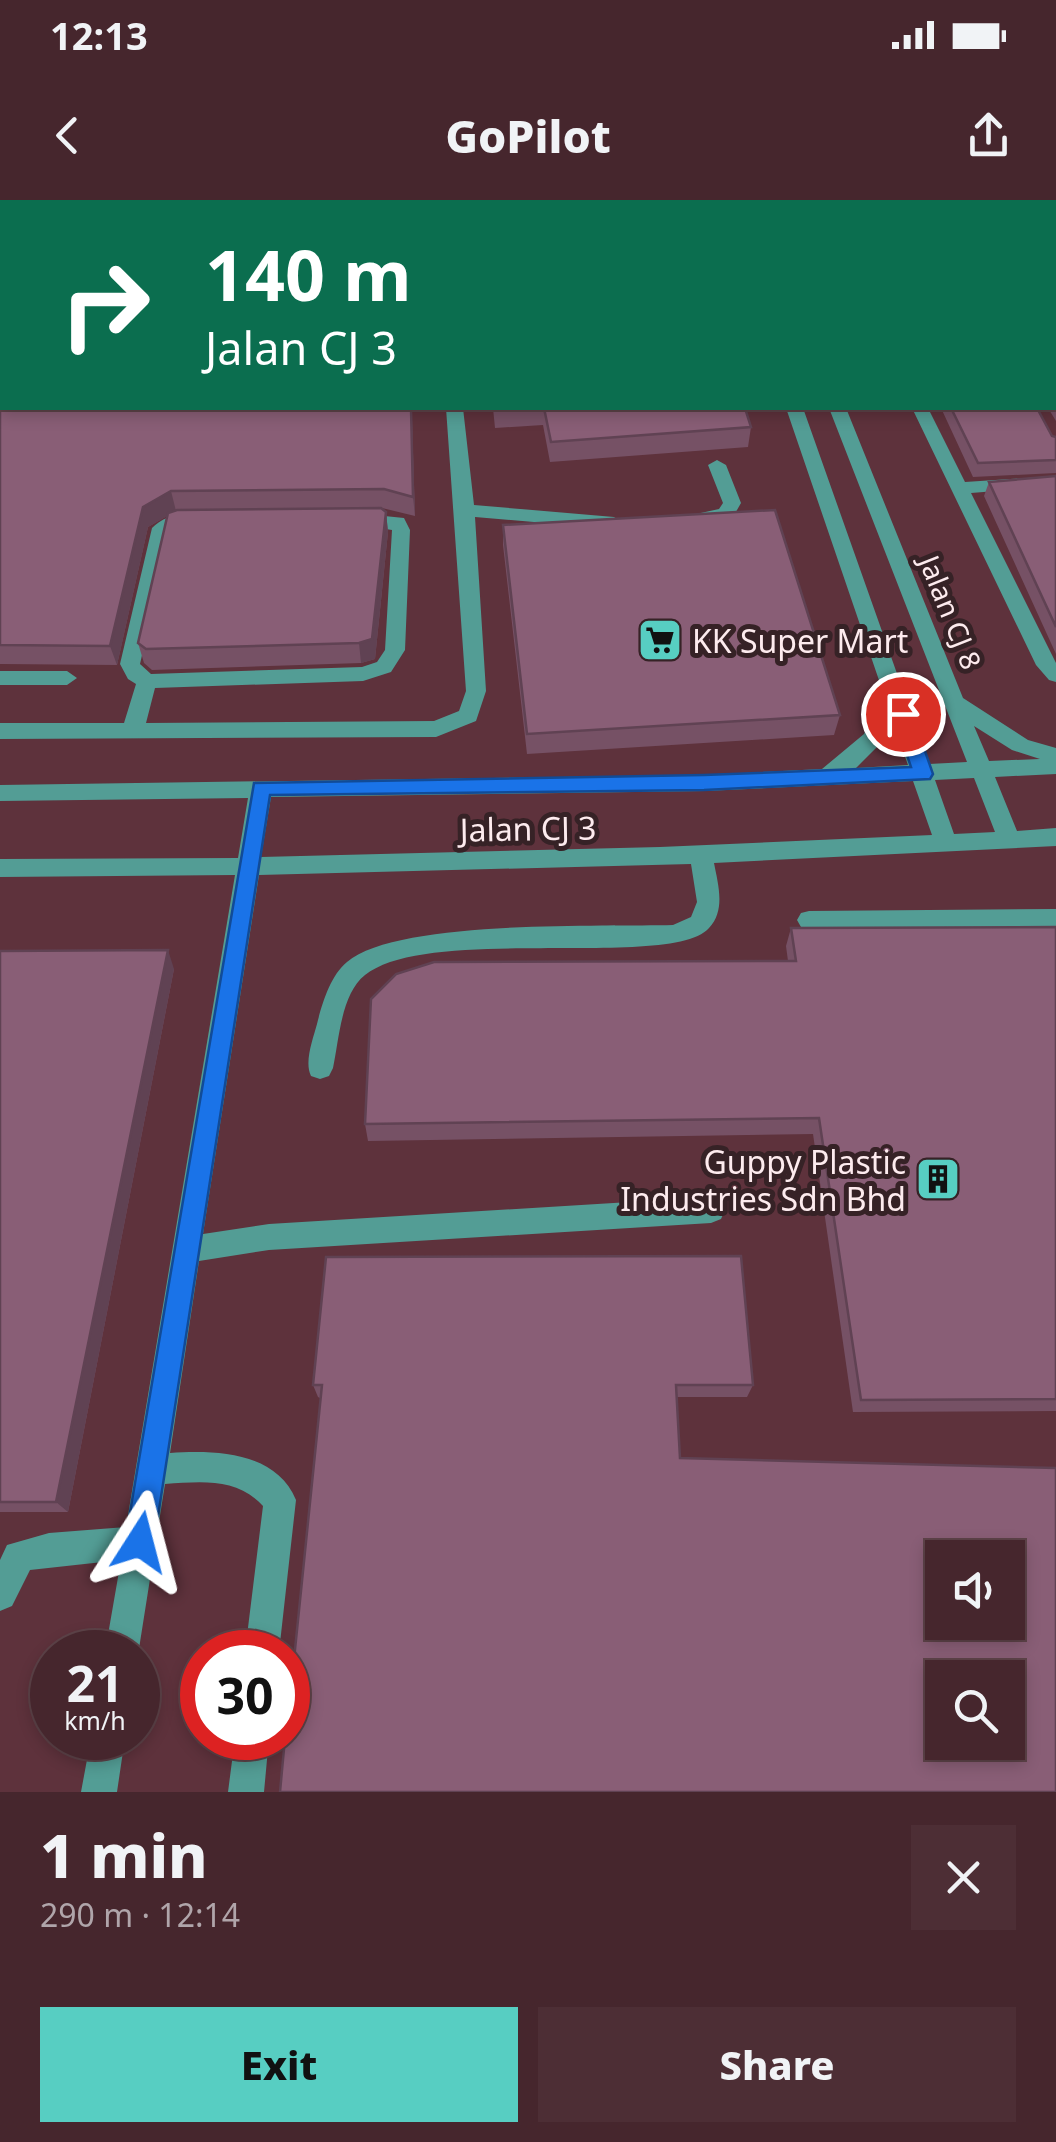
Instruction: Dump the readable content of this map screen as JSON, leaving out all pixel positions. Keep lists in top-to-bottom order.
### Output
{
  "streets": {
    "street": ["Jalan CJ 8", "Jalan CJ 3"]
  },
  "crossings": [
    ["Jalan CJ 8", "Jalan CJ 3"]
  ],
  "places": {
    "supermarket": ["KK Super Mart"],
    "building": ["Guppy Plastic Industries Sdn Bhd"]
  },
  "page": {
    "status": "12:13",
    "header": "GoPilot",
    "turn": ["140 m", "Jalan CJ 3"],
    "speed": "21 km/h",
    "limit": "30",
    "heading": ["1 min", "290 m · 12:14"],
    "buttons": ["Exit", "Share"]
  }
}
